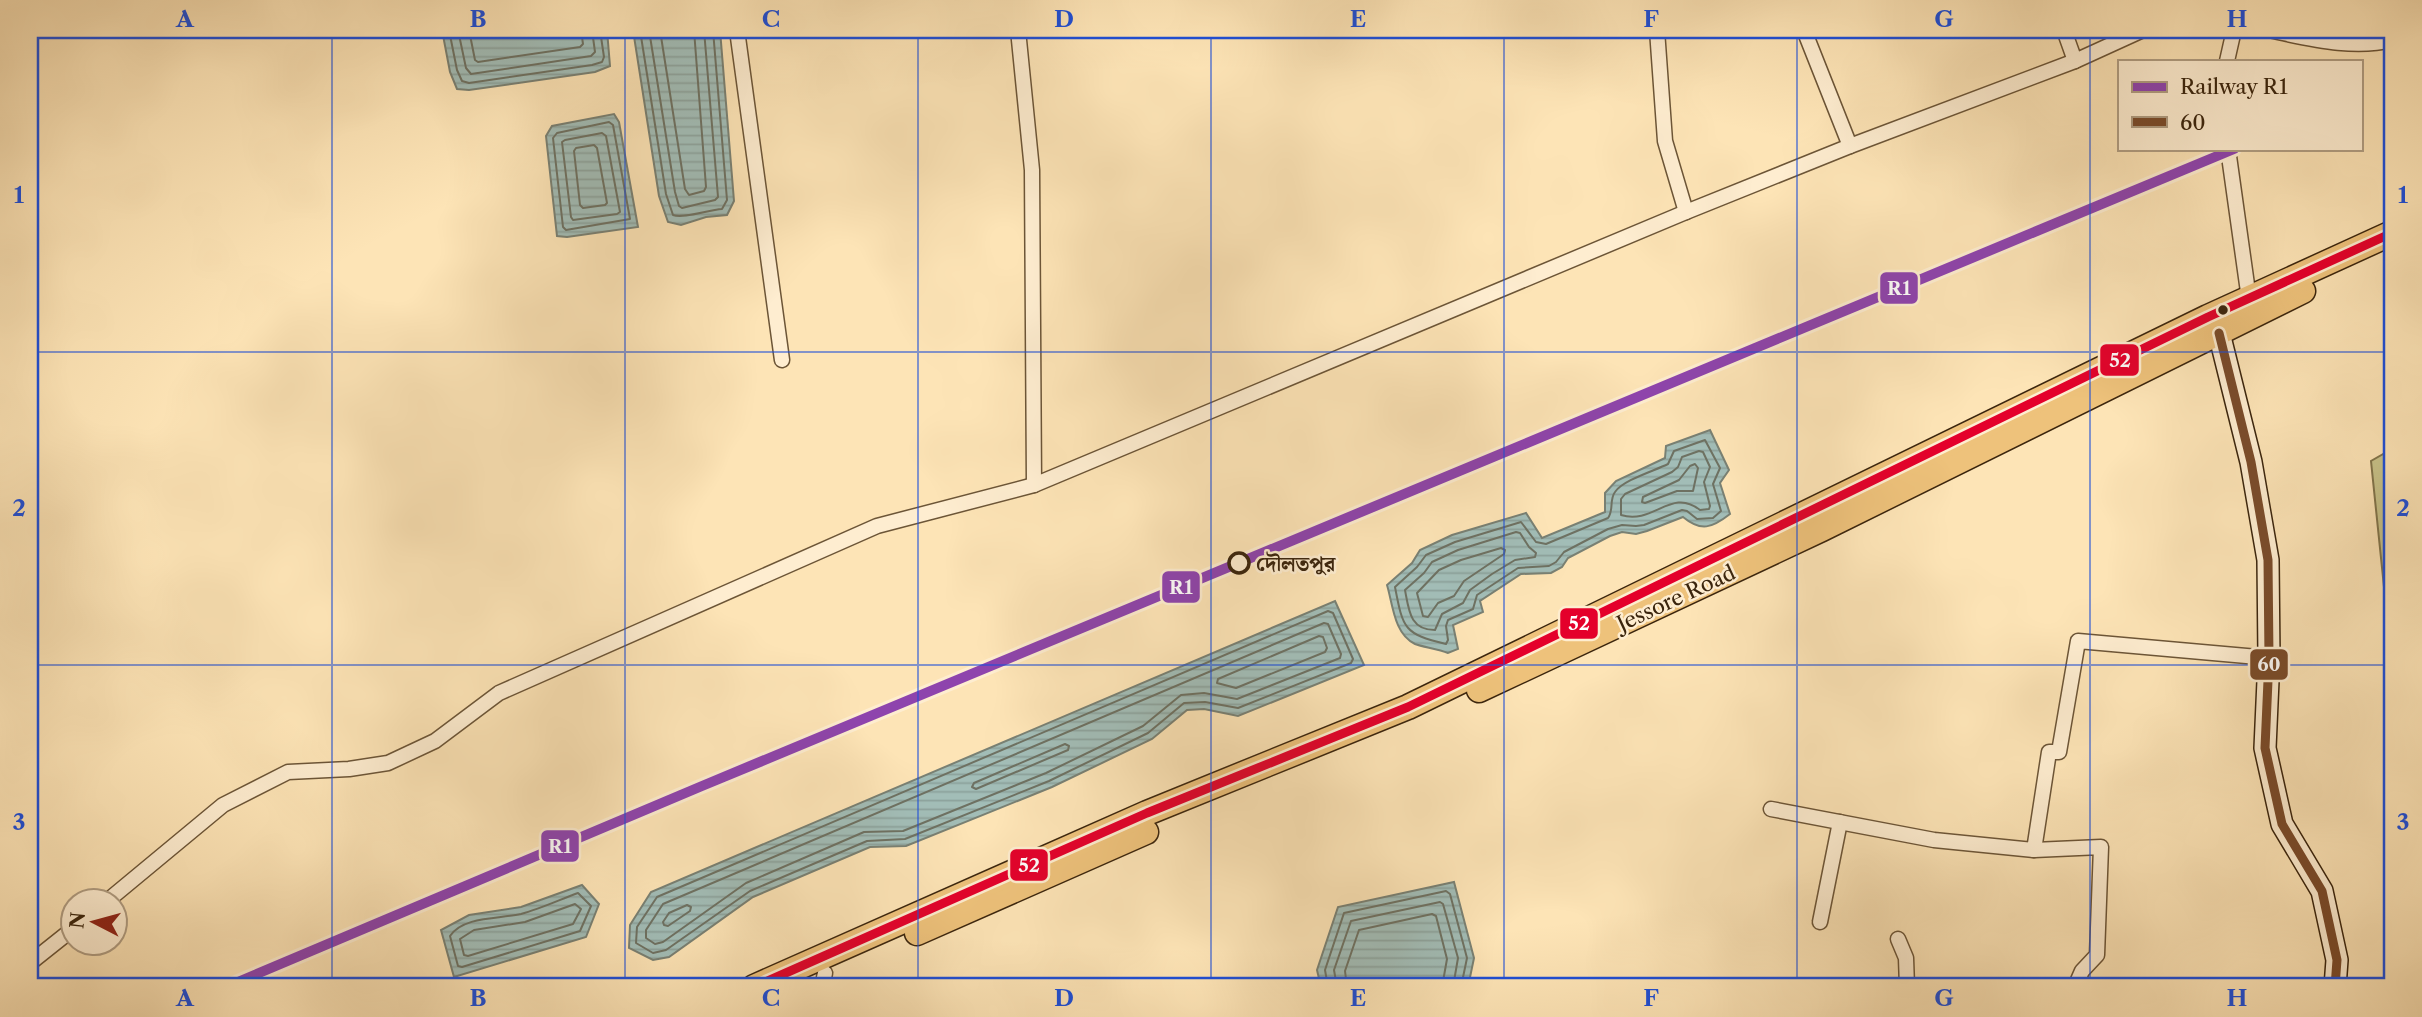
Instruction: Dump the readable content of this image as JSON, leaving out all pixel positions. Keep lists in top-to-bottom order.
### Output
{
  "streets": {
    "highway": ["Jessore Road"]
  },
  "places": ["দৌলতপুর"],
  "lines": ["rail line R1", "transit line 52", "transit line 60"],
  "legend": ["Railway R1", "60"],
  "north": "left",
  "grid": {
    "columns": [
      "A",
      "B",
      "C",
      "D",
      "E",
      "F",
      "G",
      "H"
    ],
    "rows": ["1", "2", "3"]
  }
}
